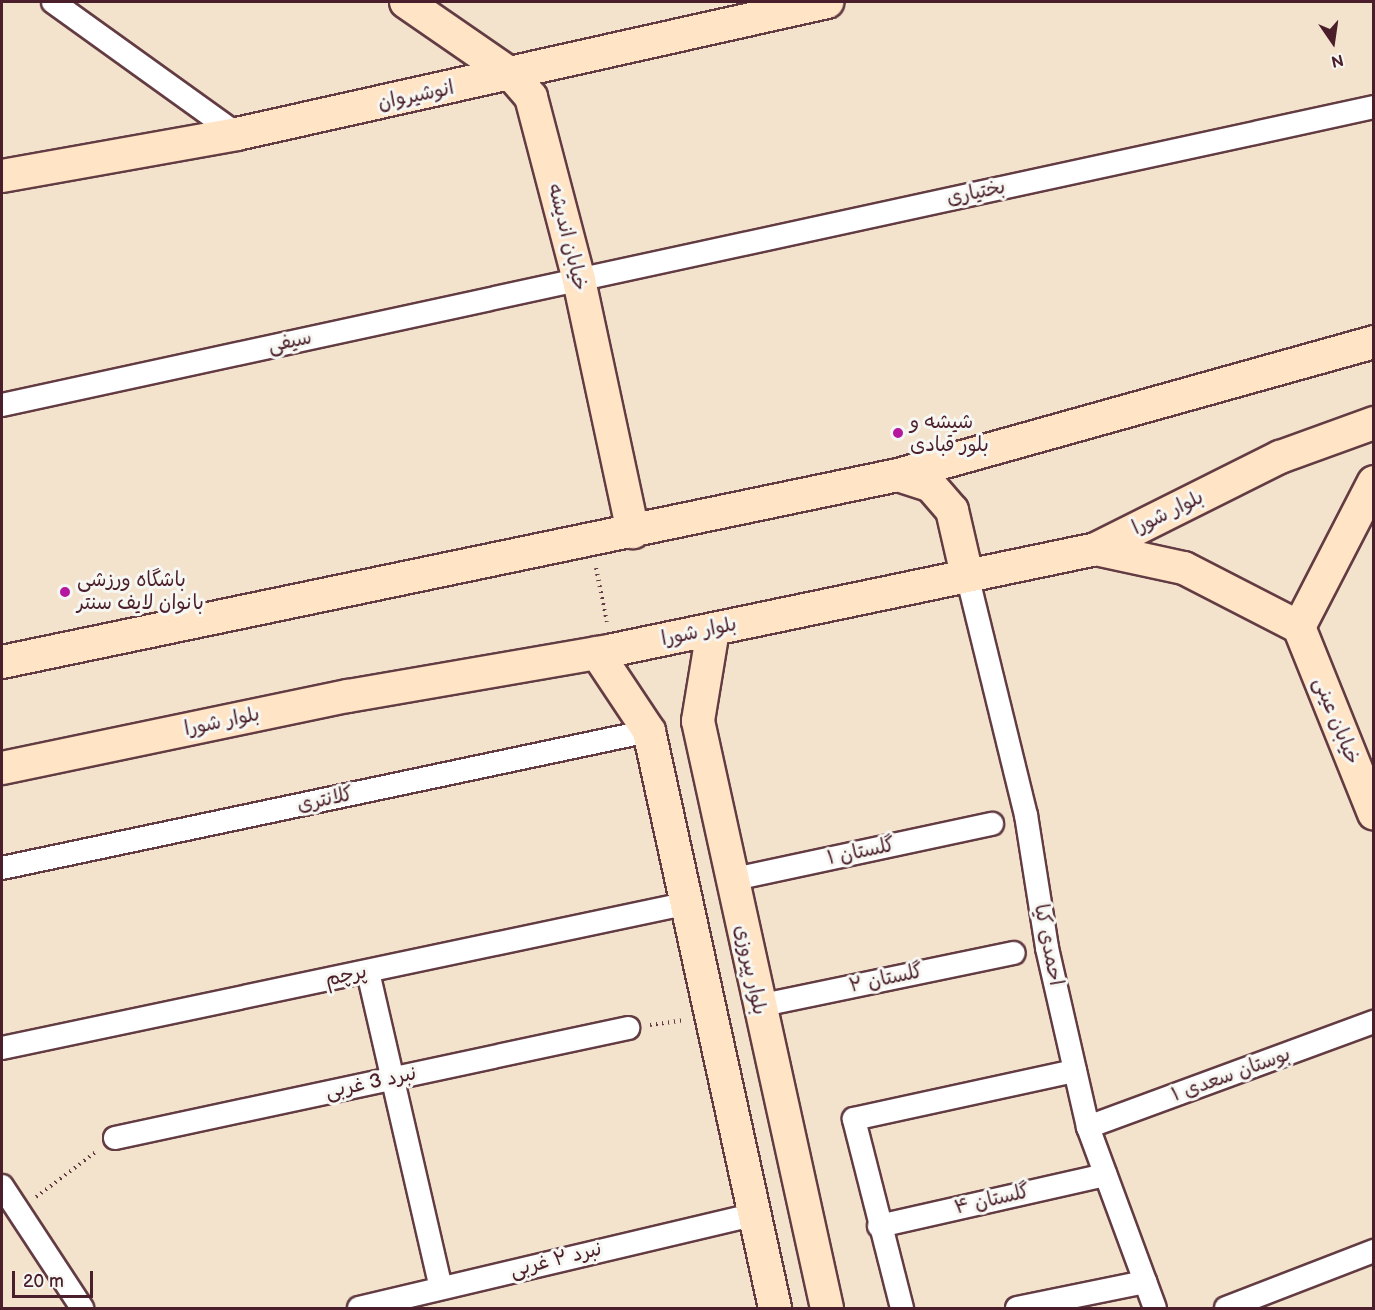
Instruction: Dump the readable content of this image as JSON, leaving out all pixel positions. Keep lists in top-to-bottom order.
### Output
{
  "streets": {
    "main road": [
      "انوشیروان",
      "خیابان اندیشه",
      "بلوار شورا",
      "خیابان عینی",
      "بلوار پیروزی"
    ],
    "street": [
      "بختیاری",
      "سیفی",
      "کلانتری",
      "گلستان ۱",
      "احمدی کیا",
      "پرچم",
      "گلستان ۲",
      "بوستان سعدی ۱",
      "نبرد 3 غربی",
      "گلستان ۴",
      "نبرد ۲ غربی"
    ]
  },
  "crossings": [
    ["انوشیروان", "خیابان اندیشه"],
    ["بختیاری", "خیابان اندیشه"],
    ["بختیاری", "سیفی"],
    ["خیابان اندیشه", "سیفی"],
    ["بلوار شورا", "احمدی کیا"],
    ["بلوار شورا", "بلوار پیروزی"],
    ["گلستان ۱", "بلوار پیروزی"],
    ["احمدی کیا", "بوستان سعدی ۱"],
    ["احمدی کیا", "گلستان ۴"],
    ["بلوار پیروزی", "گلستان ۲"]
  ],
  "places": ["شیشه و بلور قبادی", "باشگاه ورزشی بانوان لایف سنتر"],
  "scale_bar": "20 m",
  "north": "bottom"
}
